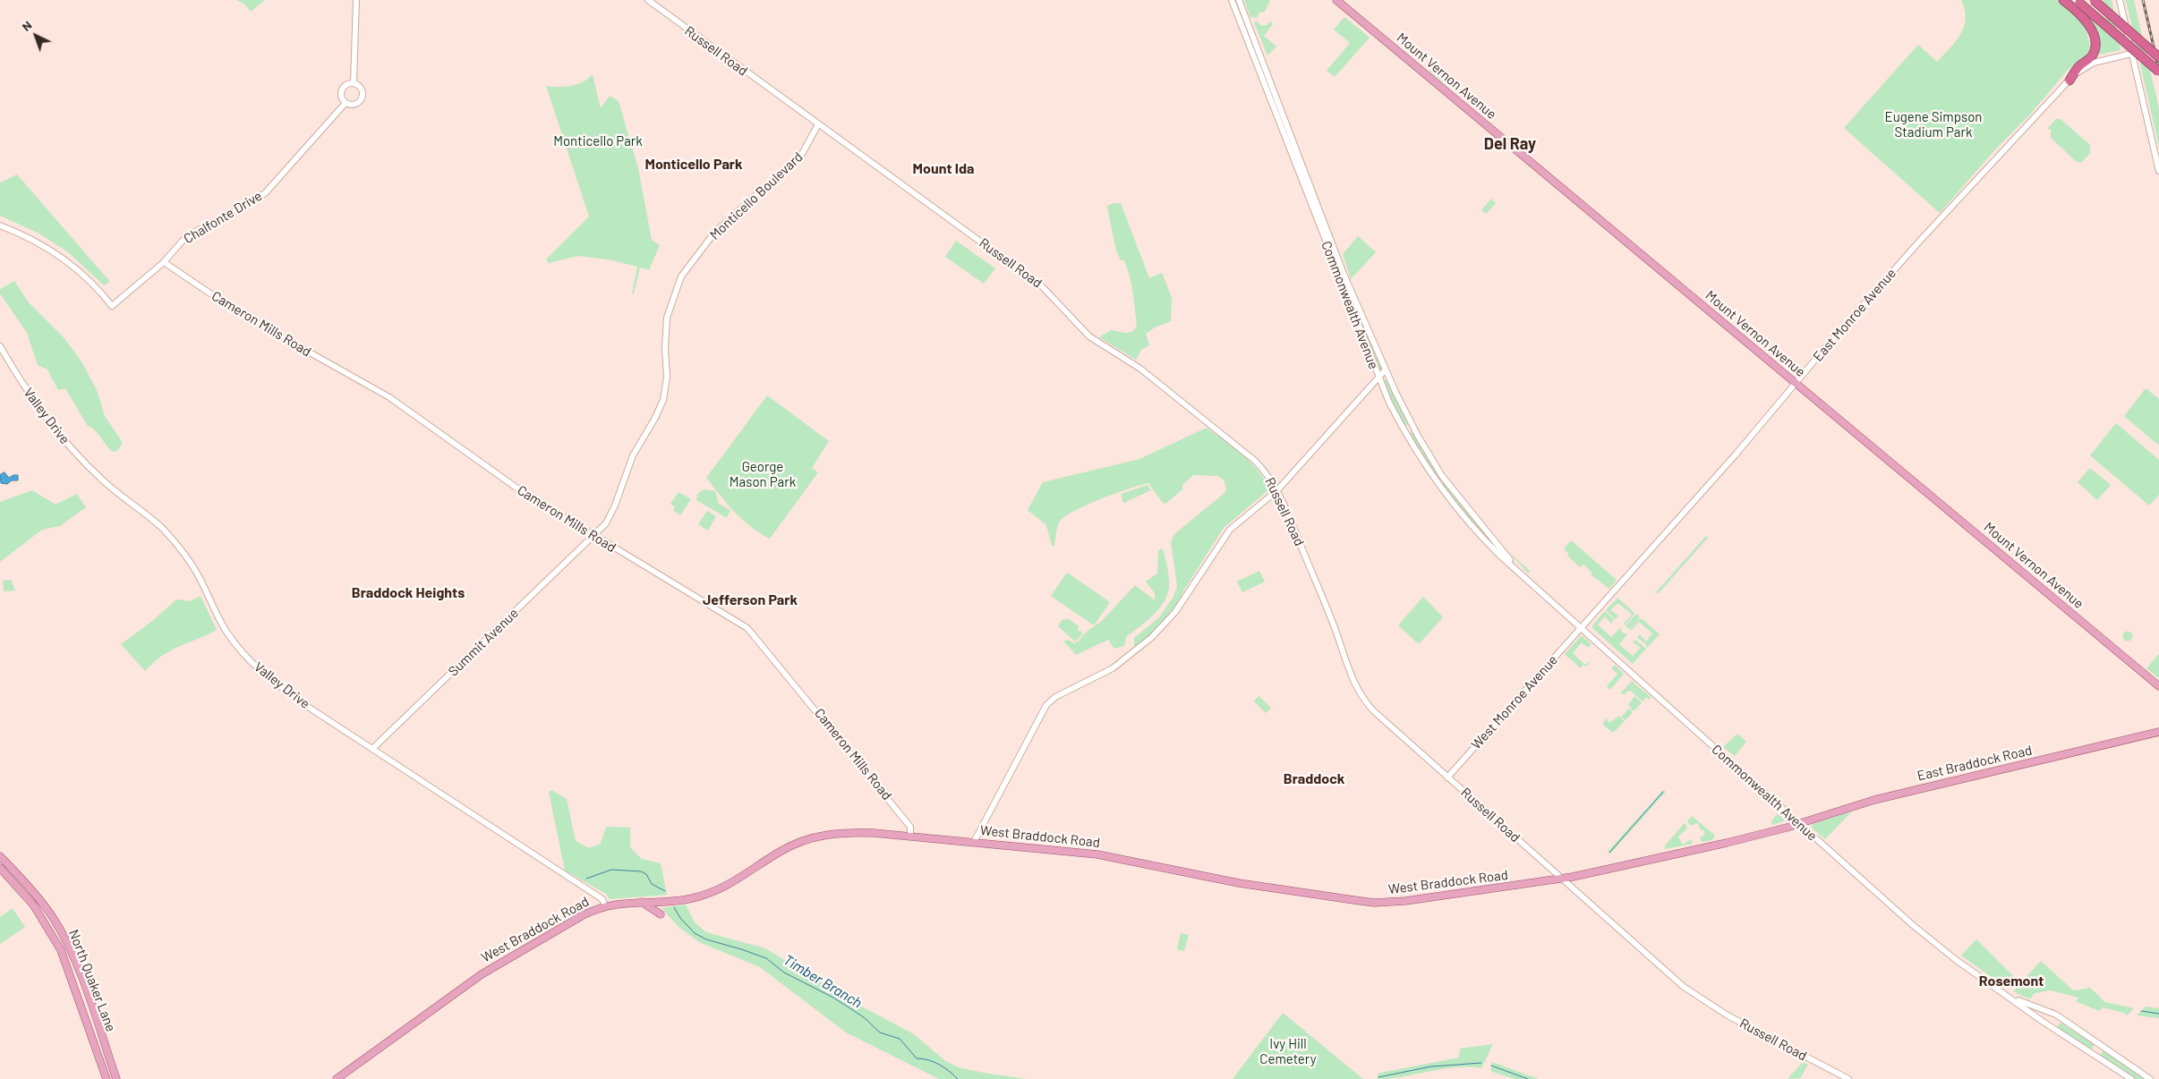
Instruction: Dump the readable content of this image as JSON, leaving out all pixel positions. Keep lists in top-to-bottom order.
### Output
{
  "streets": {
    "main road": [
      "Mount Vernon Avenue",
      "East Braddock Road",
      "West Braddock Road",
      "North Quaker Lane"
    ],
    "street": [
      "Russell Road",
      "Monticello Boulevard",
      "Chalfonte Drive",
      "Commonwealth Avenue",
      "East Monroe Avenue",
      "Cameron Mills Road",
      "Valley Drive",
      "Summit Avenue",
      "West Monroe Avenue"
    ]
  },
  "crossings": [
    ["Russell Road", "Monticello Boulevard"],
    ["Russell Road", "West Monroe Avenue"],
    ["Russell Road", "West Braddock Road"],
    ["Mount Vernon Avenue", "East Monroe Avenue"],
    ["Monticello Boulevard", "Cameron Mills Road"],
    ["Monticello Boulevard", "Summit Avenue"],
    ["Chalfonte Drive", "Cameron Mills Road"],
    ["Commonwealth Avenue", "East Monroe Avenue"],
    ["Commonwealth Avenue", "West Monroe Avenue"],
    ["Commonwealth Avenue", "East Braddock Road"],
    ["Commonwealth Avenue", "West Braddock Road"],
    ["East Monroe Avenue", "West Monroe Avenue"],
    ["Cameron Mills Road", "Summit Avenue"],
    ["Cameron Mills Road", "West Braddock Road"],
    ["Valley Drive", "Summit Avenue"],
    ["Valley Drive", "West Braddock Road"],
    ["East Braddock Road", "West Braddock Road"]
  ],
  "districts": [
    "Del Ray",
    "Monticello Park",
    "Mount Ida",
    "Braddock Heights",
    "Jefferson Park",
    "Braddock",
    "Rosemont"
  ],
  "water": ["Timber Branch"],
  "parks": [
    "Eugene Simpson Stadium Park",
    "Monticello Park",
    "George Mason Park",
    "Ivy Hill Cemetery"
  ],
  "north": "top left"
}
